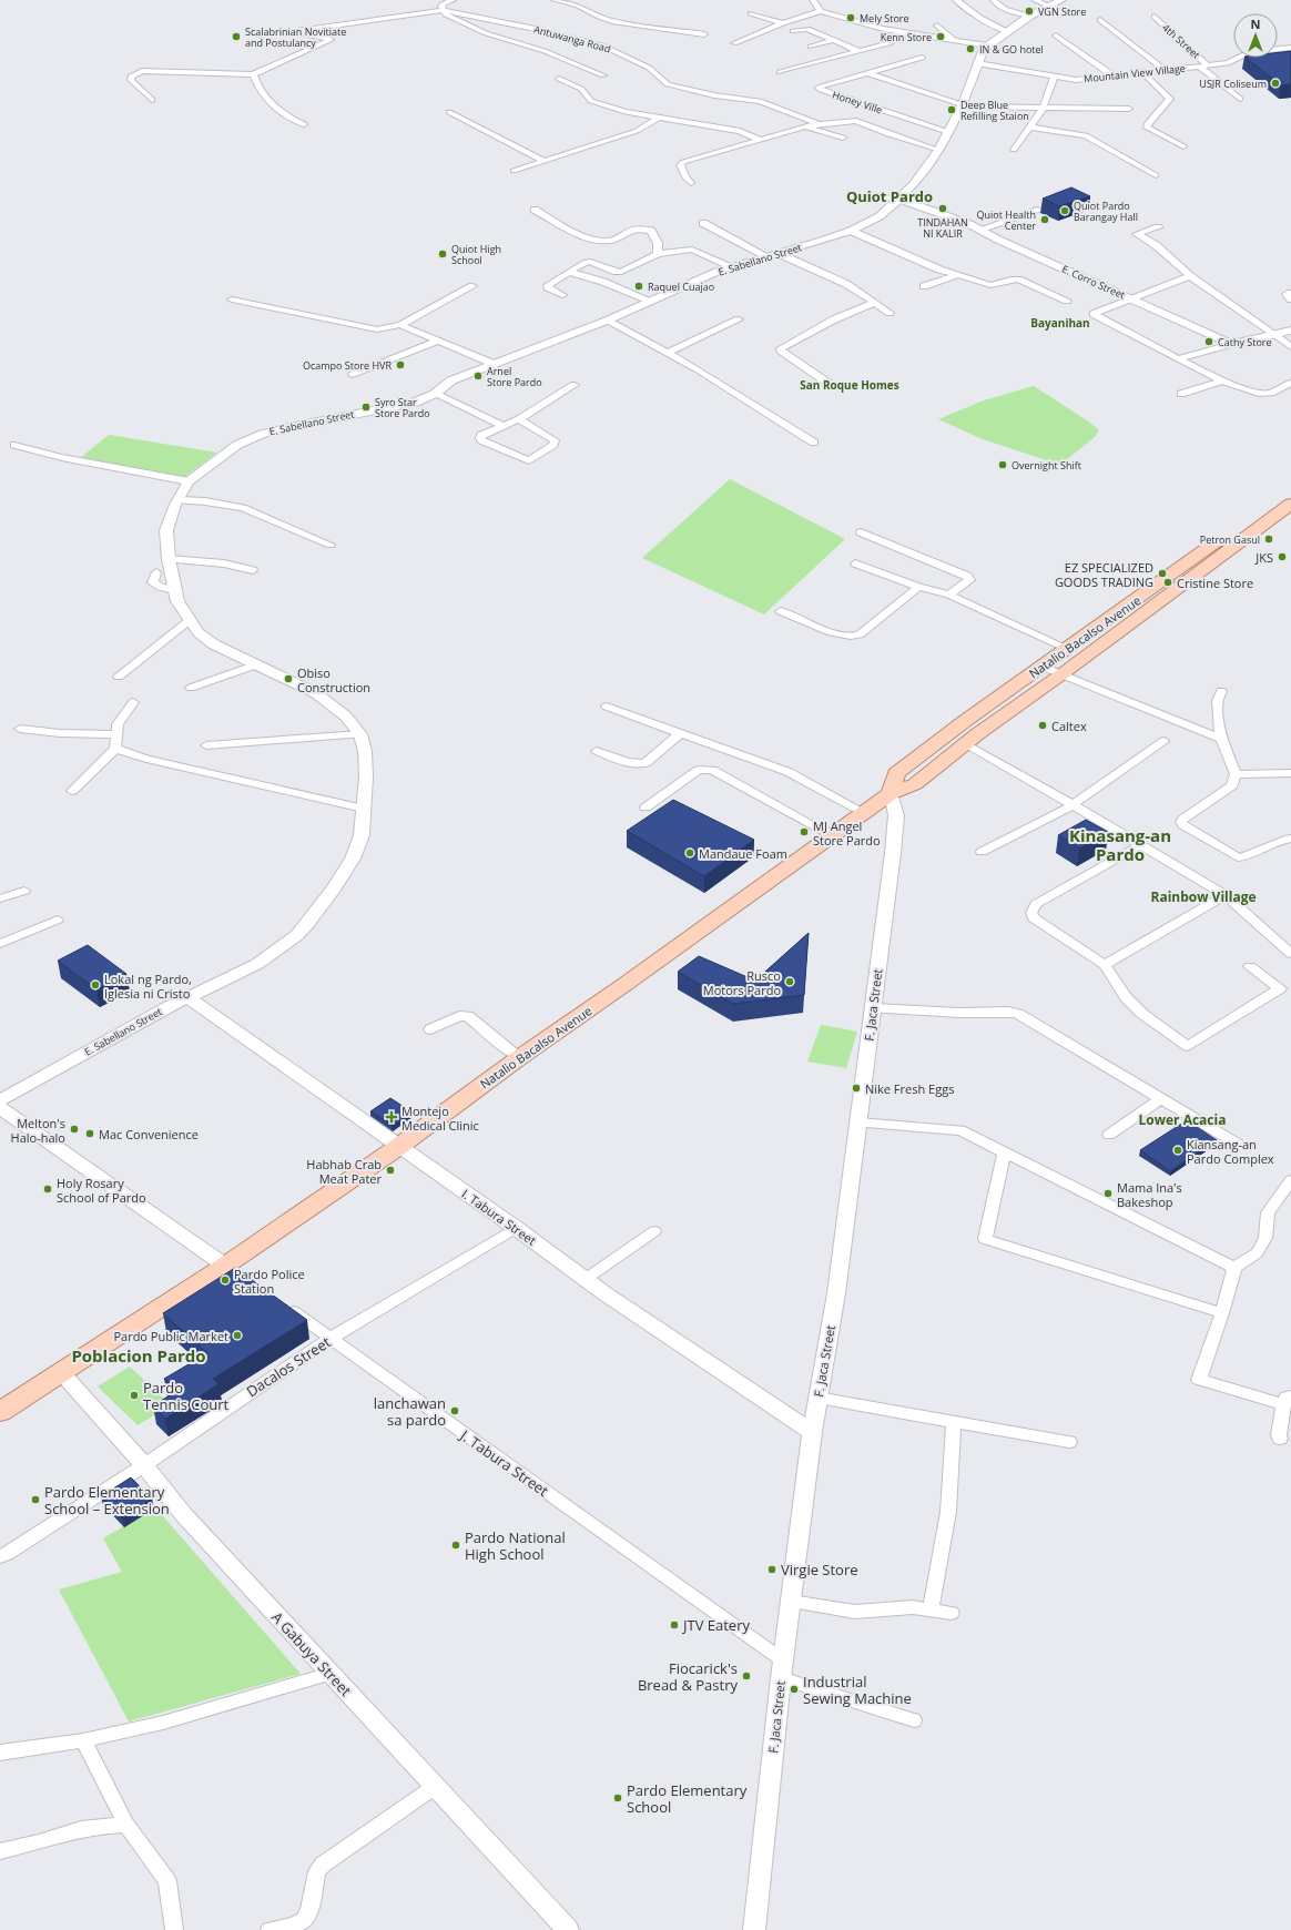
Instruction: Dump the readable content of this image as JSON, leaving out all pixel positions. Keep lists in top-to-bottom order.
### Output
{
  "streets": {
    "main road": ["Natalio Bacalso Avenue"],
    "street": [
      "Antuwanga Road",
      "4th Street",
      "Mountain View Village",
      "Honey Ville",
      "E. Sabellano Street",
      "E. Corro Street",
      "F. Jaca Street",
      "I. Tabura Street",
      "Dacalos Street",
      "J. Tabura Street",
      "A Gabuya Street"
    ]
  },
  "crossings": [
    ["Antuwanga Road", "E. Sabellano Street"],
    ["4th Street", "Mountain View Village"],
    ["Mountain View Village", "E. Sabellano Street"],
    ["Honey Ville", "E. Sabellano Street"],
    ["E. Sabellano Street", "E. Corro Street"],
    ["E. Sabellano Street", "I. Tabura Street"],
    ["Natalio Bacalso Avenue", "F. Jaca Street"],
    ["Natalio Bacalso Avenue", "I. Tabura Street"],
    ["Natalio Bacalso Avenue", "A Gabuya Street"],
    ["F. Jaca Street", "I. Tabura Street"],
    ["F. Jaca Street", "J. Tabura Street"],
    ["I. Tabura Street", "Dacalos Street"],
    ["Dacalos Street", "J. Tabura Street"],
    ["Dacalos Street", "A Gabuya Street"]
  ],
  "districts": [
    "Quiot Pardo",
    "Bayanihan",
    "San Roque Homes",
    "Kinasang-an Pardo",
    "Rainbow Village",
    "Lower Acacia",
    "Poblacion Pardo"
  ],
  "places": {
    "other": [
      "VGN Store",
      "Mely Store",
      "Scalabrinian Novitiate and Postulancy",
      "Kenn Store",
      "IN & GO hotel",
      "USJR Coliseum",
      "Deep Blue Refilling Staion",
      "TINDAHAN NI KALIR",
      "Quiot Pardo Barangay Hall",
      "Quiot Health Center",
      "Quiot High School",
      "Raquel Cuajao",
      "Cathy Store",
      "Ocampo Store HVR",
      "Arnel Store Pardo",
      "Syro Star Store Pardo",
      "Overnight Shift",
      "Petron Gasul",
      "JKS",
      "EZ SPECIALIZED GOODS TRADING",
      "Cristine Store",
      "Obiso Construction",
      "Caltex",
      "MJ Angel Store Pardo",
      "Mandaue Foam",
      "Rusco Motors Pardo",
      "Lokal ng Pardo, Iglesia ni Cristo",
      "Nike Fresh Eggs",
      "Melton's Halo-halo",
      "Mac Convenience",
      "Kiansang-an Pardo Complex",
      "Habhab Crab Meat Pater",
      "Holy Rosary School of Pardo",
      "Mama Ina's Bakeshop",
      "Pardo Police Station",
      "Pardo Public Market",
      "Pardo Tennis Court",
      "lanchawan sa pardo",
      "Pardo Elementary School – Extension",
      "Pardo National High School",
      "Virgie Store",
      "JTV Eatery",
      "Fiocarick's Bread & Pastry",
      "Industrial Sewing Machine",
      "Pardo Elementary School"
    ],
    "health": ["Montejo Medical Clinic"]
  },
  "north": "top"
}
